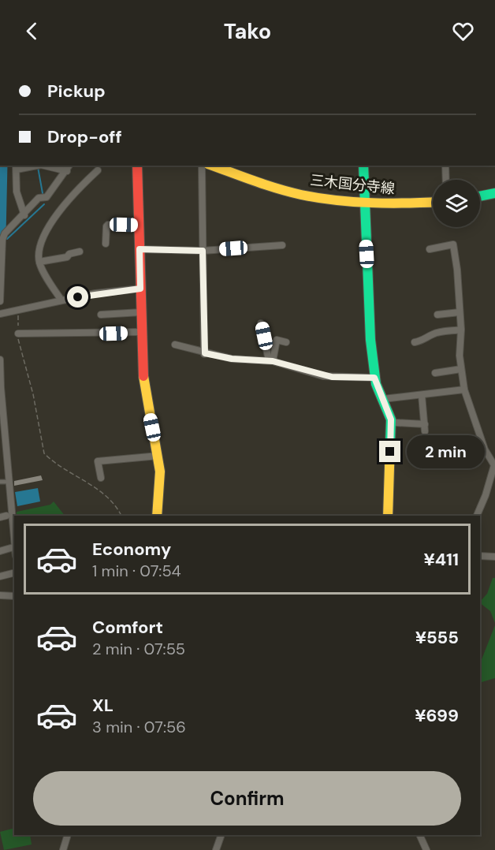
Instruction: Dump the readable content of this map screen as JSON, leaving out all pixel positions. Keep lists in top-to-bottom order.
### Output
{
  "streets": {
    "street": ["三木国分寺線"]
  },
  "page": {
    "header": "Tako",
    "banner": ["Pickup", "Drop-off"],
    "bubble": "2 min",
    "list": [
      {
        "name": "Economy",
        "note": "1 min · 07:54",
        "value": "¥411"
      },
      {
        "name": "Comfort",
        "note": "2 min · 07:55",
        "value": "¥555"
      },
      {
        "name": "XL",
        "note": "3 min · 07:56",
        "value": "¥699"
      }
    ],
    "buttons": "Confirm"
  }
}
